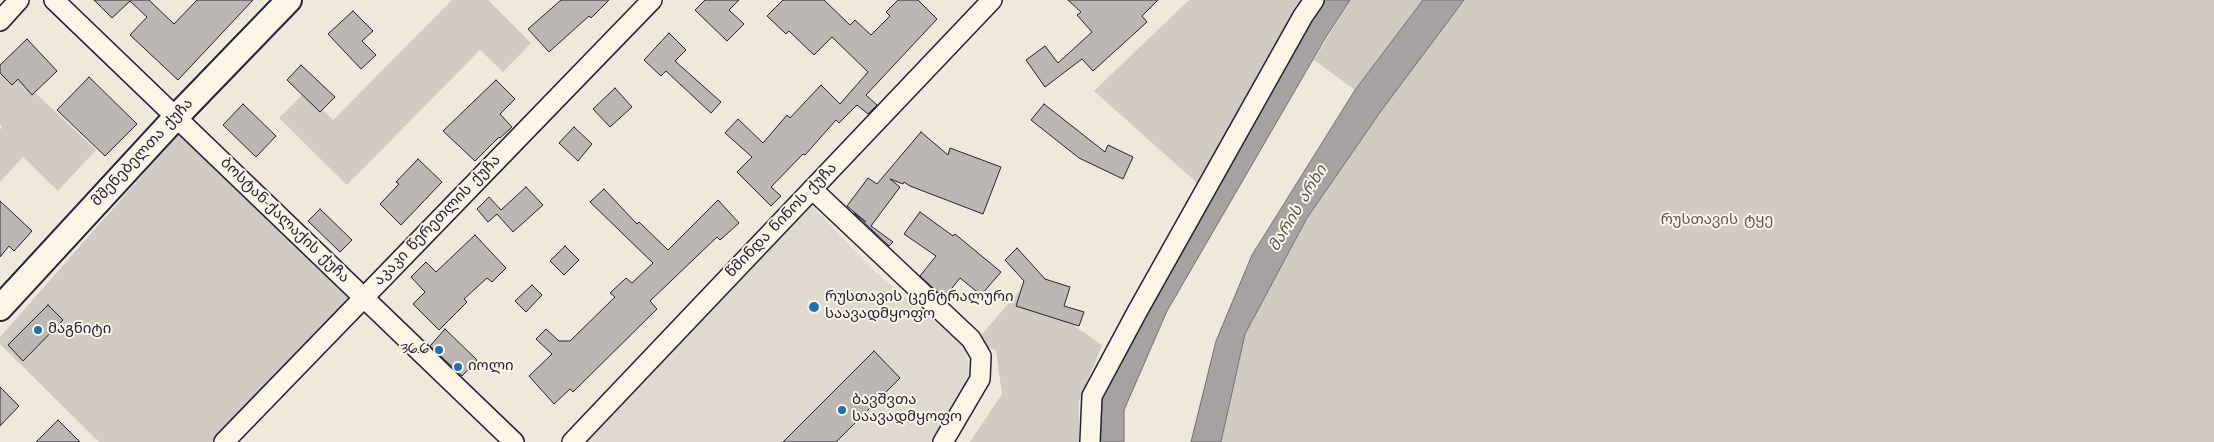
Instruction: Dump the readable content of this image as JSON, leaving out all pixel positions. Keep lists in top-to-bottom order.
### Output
{
  "streets": {
    "main road": ["მშენებელთა ქუჩა"],
    "street": ["ბოსტან-ქალაქის ქუჩა", "აკაკი წერეთლის ქუჩა", "წმინდა ნინოს ქუჩა"]
  },
  "crossings": [
    ["მშენებელთა ქუჩა", "ბოსტან-ქალაქის ქუჩა"],
    ["ბოსტან-ქალაქის ქუჩა", "აკაკი წერეთლის ქუჩა"]
  ],
  "water": ["მარის არხი"],
  "parks": ["რუსთავის ტყე"],
  "places": [
    "რუსთავის ცენტრალური საავადმყოფო",
    "მაგნიტი",
    "36.6",
    "იოლი",
    "ბავშვთა საავადმყოფო"
  ]
}
